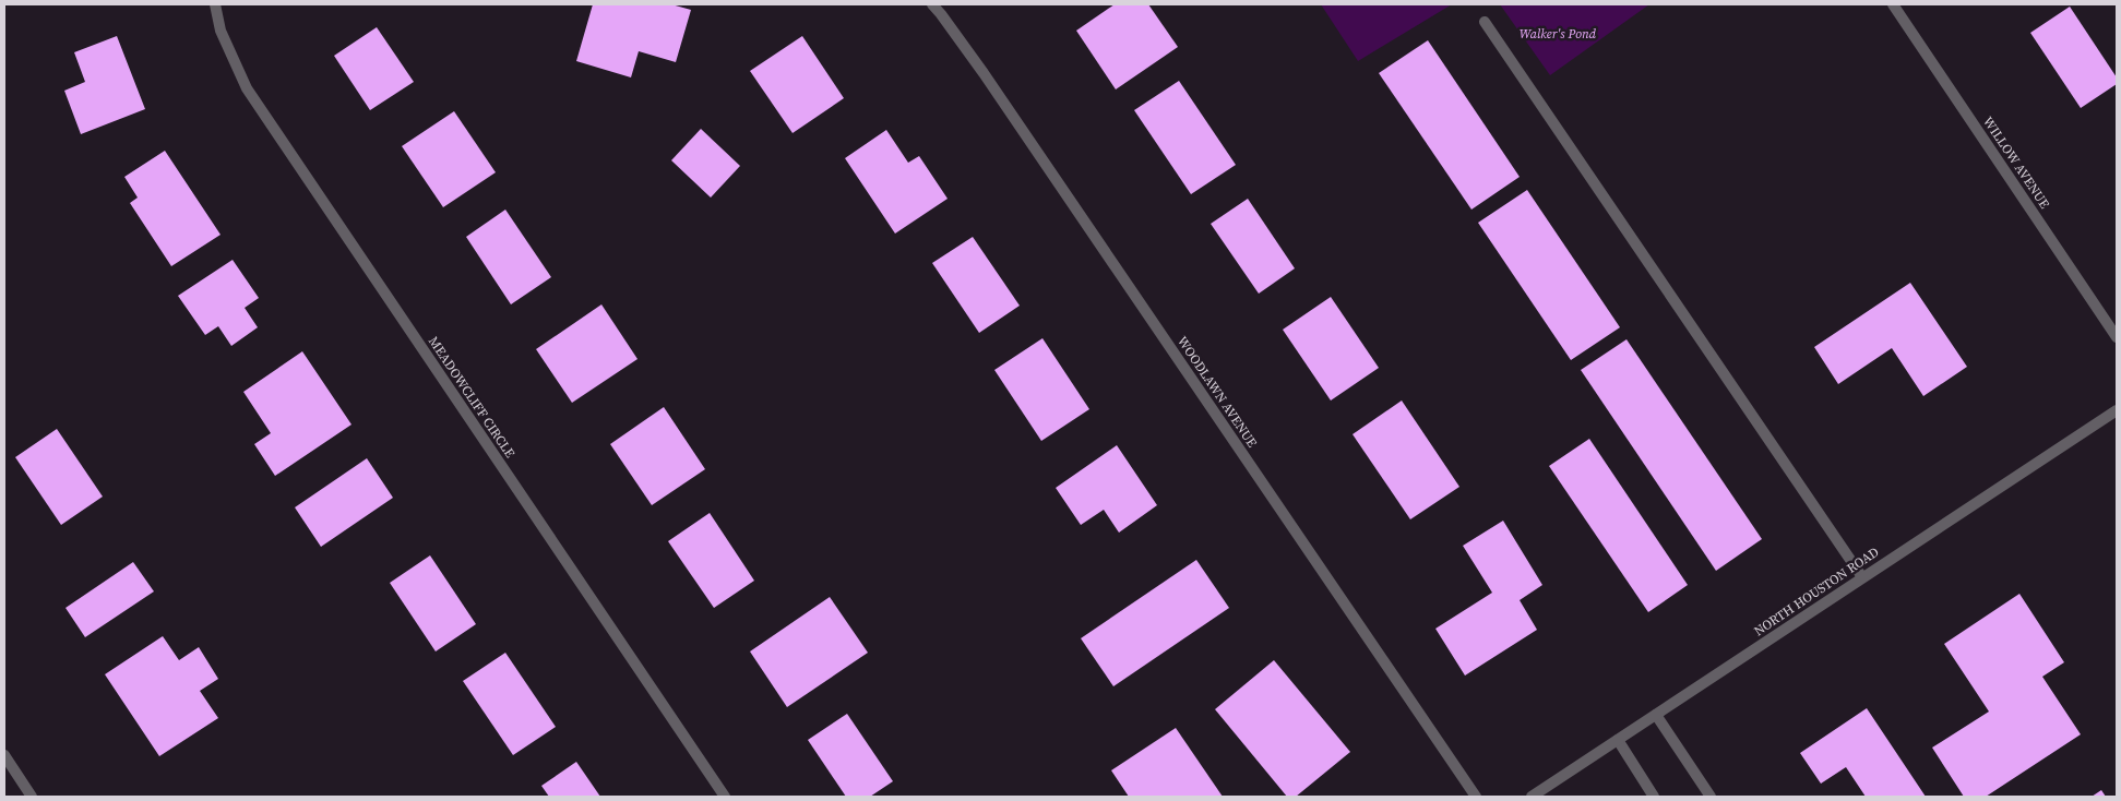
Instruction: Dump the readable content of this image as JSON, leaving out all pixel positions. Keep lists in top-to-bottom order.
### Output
{
  "streets": {
    "street": [
      "WILLOW AVENUE",
      "WOODLAWN AVENUE",
      "MEADOWCLIFF CIRCLE",
      "NORTH HOUSTON ROAD"
    ]
  },
  "parks": ["Walker's Pond"]
}
